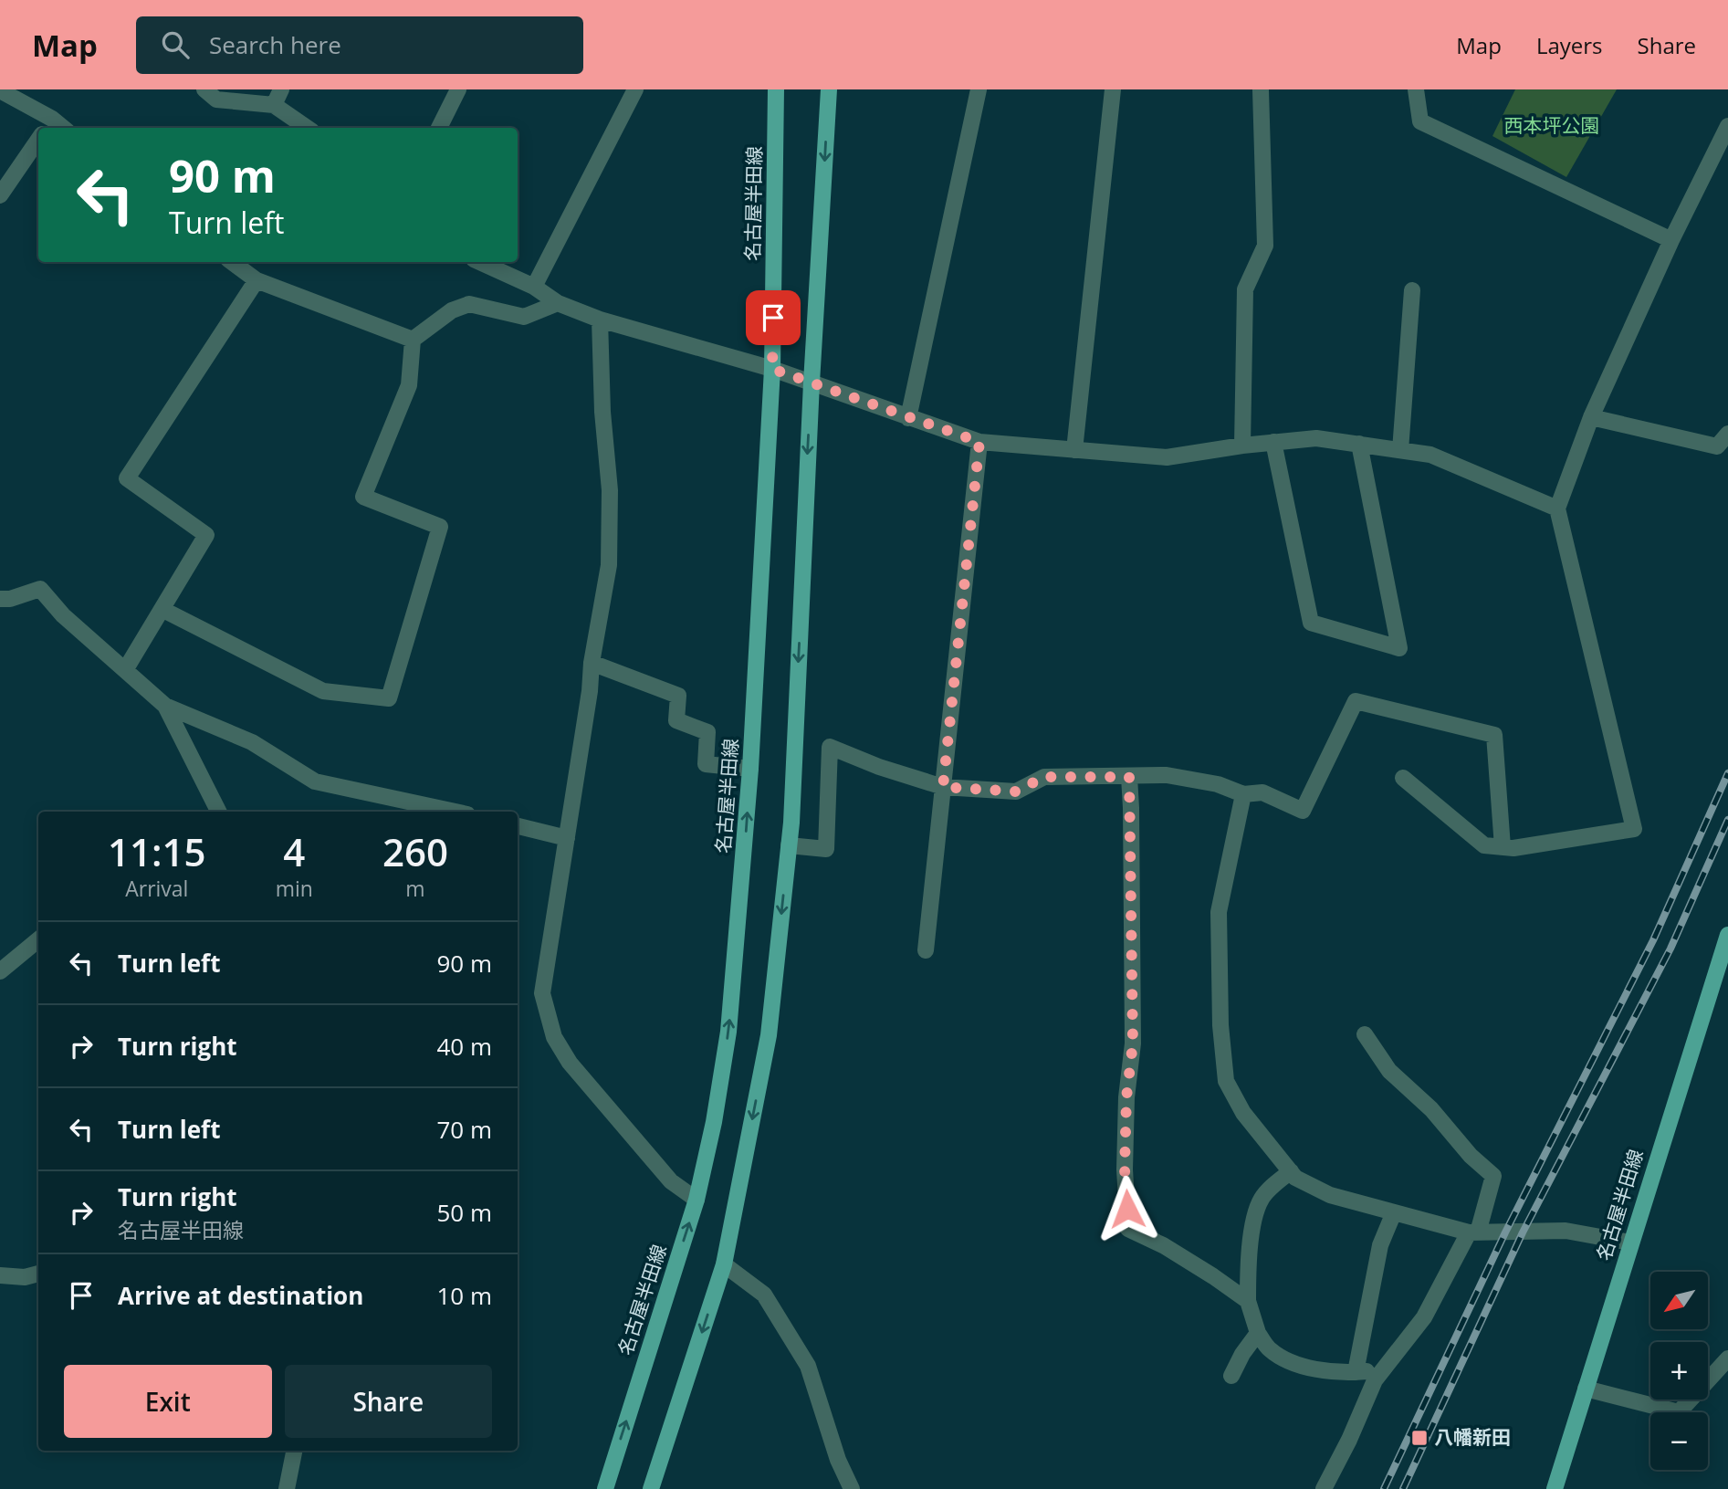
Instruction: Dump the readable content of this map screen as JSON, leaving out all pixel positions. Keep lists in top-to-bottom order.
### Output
{
  "streets": {
    "main road": ["名古屋半田線"]
  },
  "parks": ["西本坪公園"],
  "places": {
    "transit": ["八幡新田"]
  },
  "north": "bottom left",
  "page": {
    "header": "Map",
    "search": "Search here",
    "nav": ["Map", "Layers", "Share"],
    "turn": ["90 m", "Turn left"],
    "eta": [
      "11:15",
      "Arrival",
      "4",
      "min",
      "260",
      "m"
    ],
    "list": [
      {
        "name": "Turn left",
        "value": "90 m"
      },
      {
        "name": "Turn right",
        "value": "40 m"
      },
      {
        "name": "Turn left",
        "value": "70 m"
      },
      {
        "name": "Turn right",
        "note": "名古屋半田線",
        "value": "50 m"
      },
      {
        "name": "Arrive at destination",
        "value": "10 m"
      }
    ],
    "map_buttons": ["+", "−"],
    "buttons": ["Exit", "Share"]
  }
}
